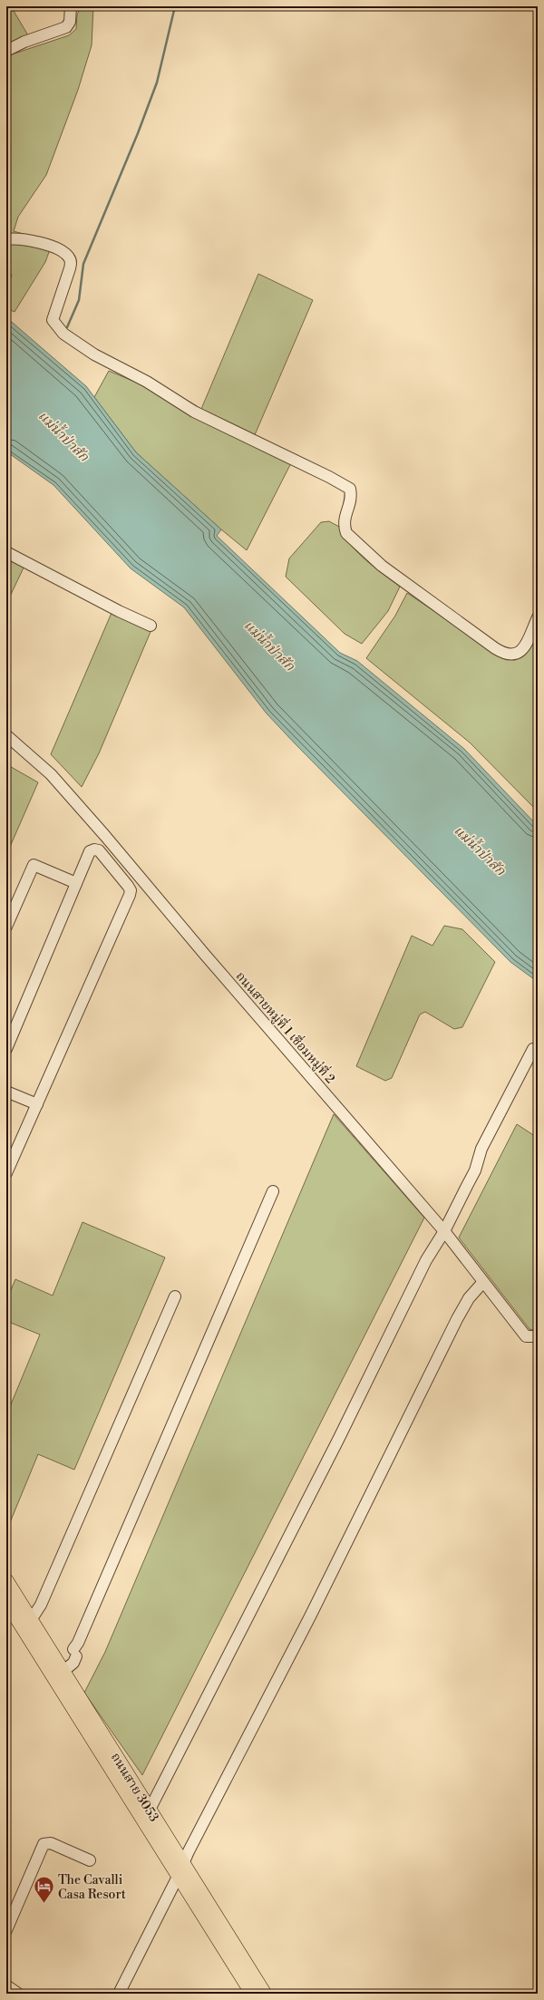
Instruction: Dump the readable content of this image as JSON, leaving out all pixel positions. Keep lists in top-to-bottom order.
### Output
{
  "streets": {
    "main road": ["ถนนสาย 3053"],
    "street": ["ถนนสายหมู่ที่ 1 เชื่อมหมู่ที่ 2"]
  },
  "water": ["แม่น้ำป่าสัก"],
  "places": {
    "hotel": ["The Cavalli Casa Resort"]
  }
}
